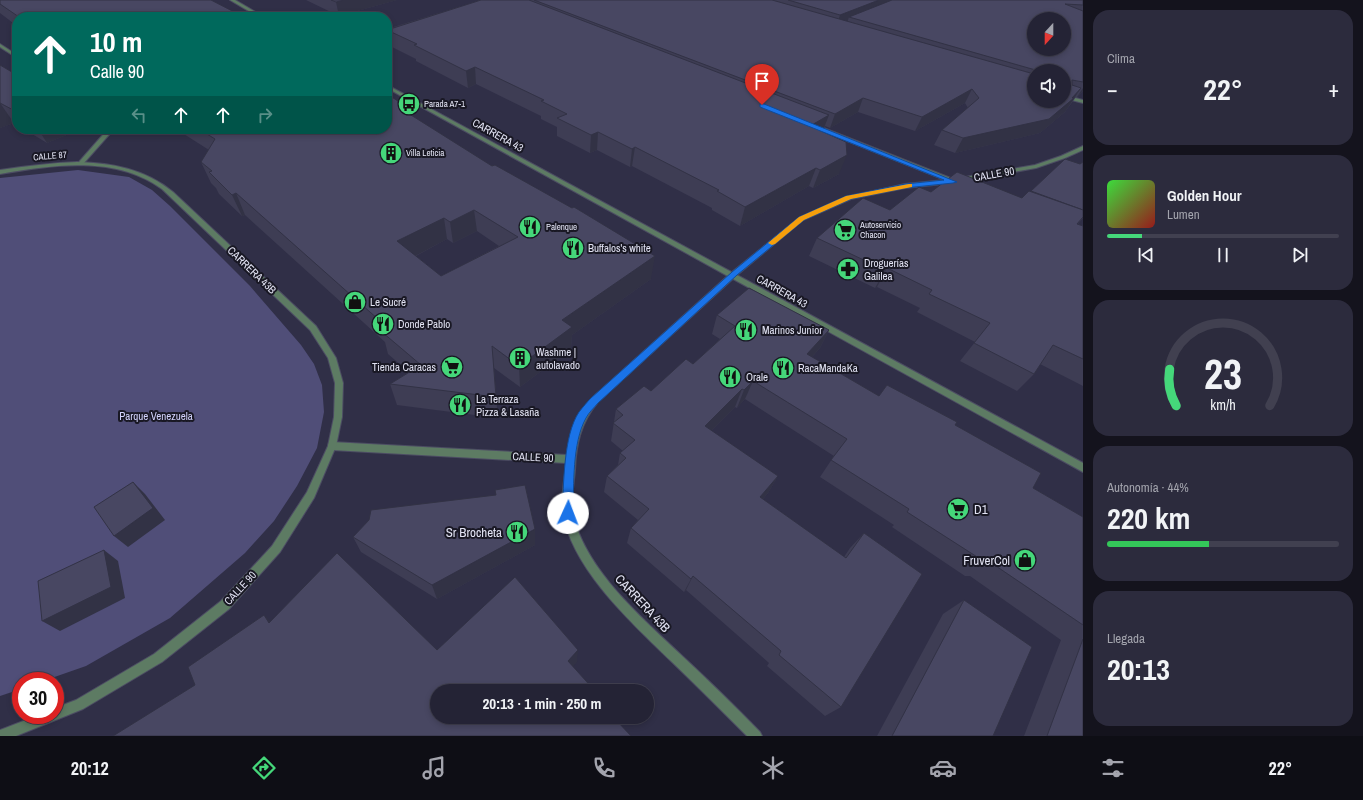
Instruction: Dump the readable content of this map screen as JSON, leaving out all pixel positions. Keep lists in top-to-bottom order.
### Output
{
  "streets": {
    "street": [
      "CARRERA 43",
      "CALLE 87",
      "CALLE 90",
      "CARRERA 43B"
    ]
  },
  "crossings": [
    ["CARRERA 43", "CALLE 90"],
    ["CALLE 87", "CARRERA 43B"],
    ["CALLE 90", "CARRERA 43B"]
  ],
  "parks": ["Parque Venezuela"],
  "places": {
    "bus stop": ["Parada A7-1"],
    "building": ["Villa Leticia", "Washme | autolavado"],
    "restaurant": [
      "Palenque",
      "Buffalos's white",
      "Donde Pablo",
      "Marinos Junior",
      "RacaMandaKa",
      "Orale",
      "La Terraza Pizza & Lasaña",
      "Sr Brocheta"
    ],
    "supermarket": ["Autoservicio Chacon", "Tienda Caracas", "D1"],
    "pharmacy": ["Droguerías Galilea"],
    "shop": ["Le Sucré", "FruverCol"]
  },
  "north": "bottom",
  "page": {
    "tile": [
      "Clima",
      ["Autonomía · 44%", "220 km"],
      ["Llegada", "20:13"]
    ],
    "turn": ["10 m", "Calle 90"],
    "heat": ["−", "22°", "+"],
    "song": ["Golden Hour", "Lumen"],
    "limit": "30",
    "trip": "20:13 · 1 min · 250 m",
    "tabs": ["20:12", "22°"],
    "gauge": ["23", "km/h"]
  }
}
